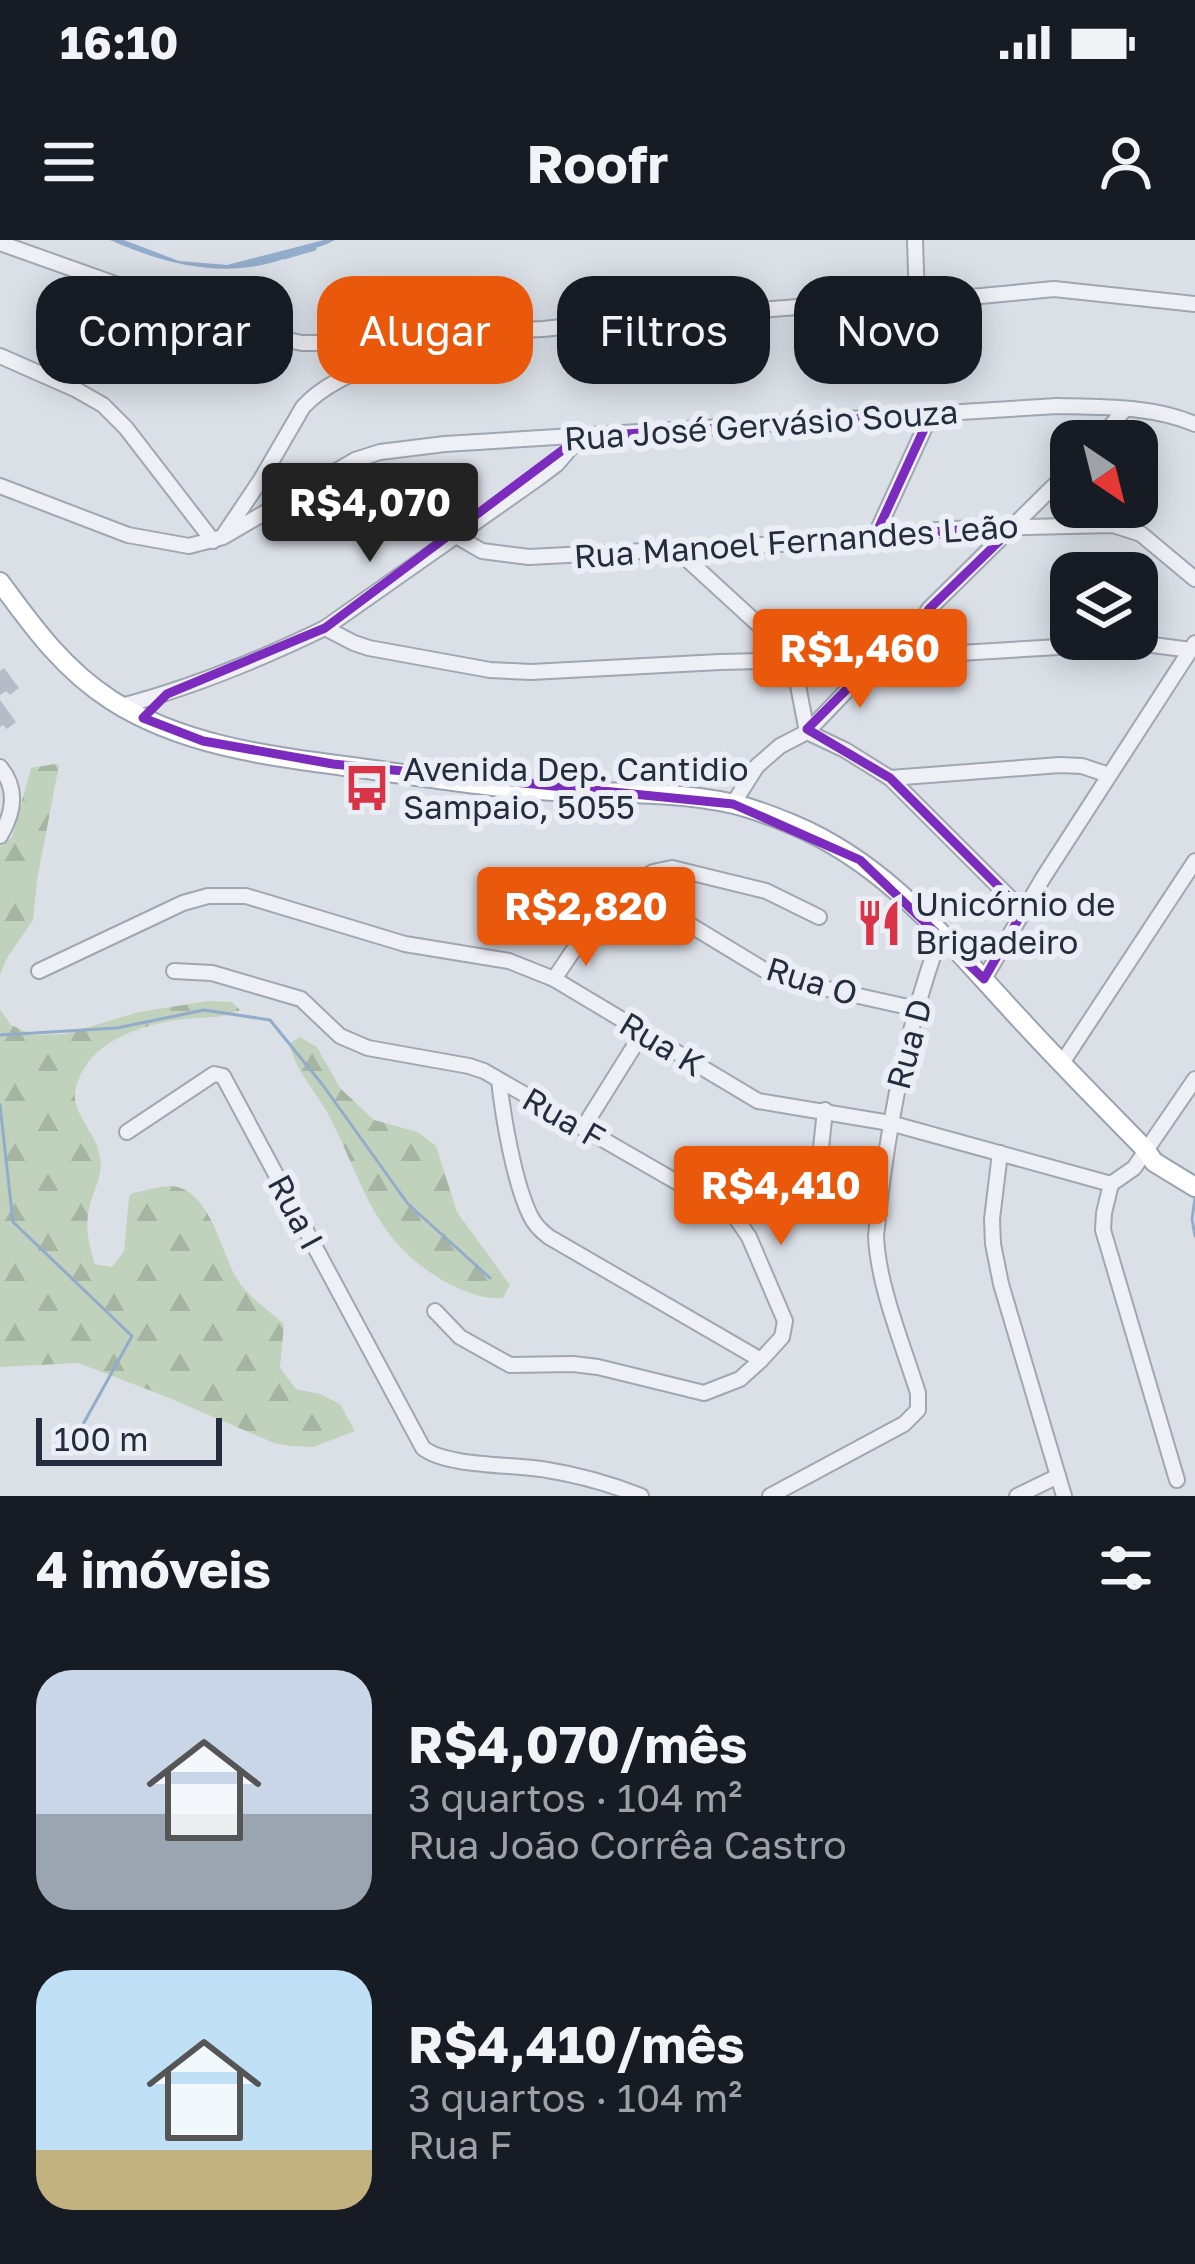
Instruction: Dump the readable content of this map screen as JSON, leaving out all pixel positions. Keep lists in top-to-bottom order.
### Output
{
  "streets": {
    "street": [
      "Rua José Gervásio Souza",
      "Rua Manoel Fernandes Leão",
      "Rua O",
      "Rua K",
      "Rua D",
      "Rua F",
      "Rua I"
    ]
  },
  "crossings": [
    ["Rua O", "Rua D"],
    ["Rua K", "Rua D"]
  ],
  "places": {
    "bus stop": ["Avenida Dep. Cantidio Sampaio, 5055"],
    "restaurant": ["Unicórnio de Brigadeiro"]
  },
  "scale_bar": "100 m",
  "north": "bottom right",
  "page": {
    "status": "16:10",
    "header": "Roofr",
    "chip": [
      "Comprar",
      "Alugar",
      "Filtros",
      "Novo"
    ],
    "price": [
      "R$4,070",
      "R$1,460",
      "R$2,820",
      "R$4,410"
    ],
    "scale": "100 m",
    "heading": "4 imóveis",
    "list": [
      {
        "name": "R$4,070/mês",
        "note": "3 quartos · 104 m² · Rua João Corrêa Castro"
      },
      {
        "name": "R$4,410/mês",
        "note": "3 quartos · 104 m² · Rua F"
      }
    ]
  }
}
